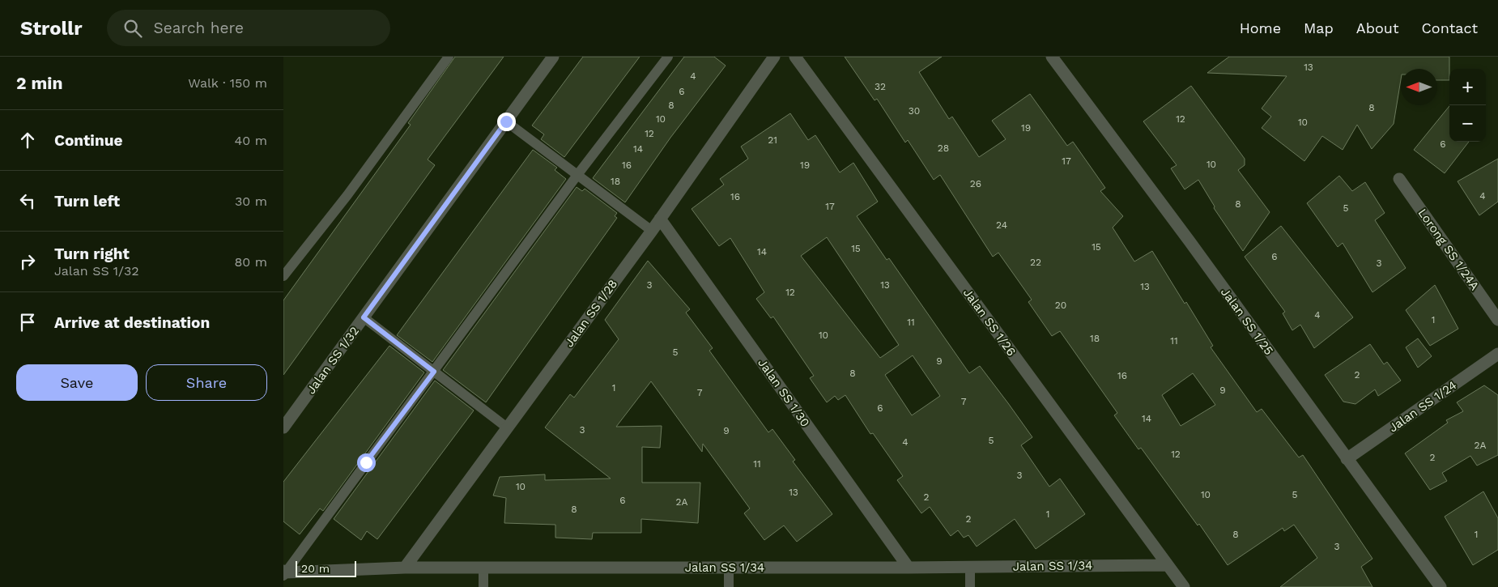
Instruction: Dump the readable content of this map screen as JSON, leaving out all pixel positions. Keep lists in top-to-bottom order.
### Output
{
  "streets": {
    "street": [
      "Lorong SS 1/24A",
      "Jalan SS 1/28",
      "Jalan SS 1/25",
      "Jalan SS 1/26",
      "Jalan SS 1/32",
      "Jalan SS 1/30",
      "Jalan SS 1/24",
      "Jalan SS 1/34"
    ]
  },
  "crossings": [
    ["Jalan SS 1/28", "Jalan SS 1/30"],
    ["Jalan SS 1/28", "Jalan SS 1/34"],
    ["Jalan SS 1/25", "Jalan SS 1/24"],
    ["Jalan SS 1/26", "Jalan SS 1/34"],
    ["Jalan SS 1/30", "Jalan SS 1/34"]
  ],
  "house_numbers": [
    "13",
    "4",
    "32",
    "6",
    "8",
    "8",
    "30",
    "10",
    "12",
    "10",
    "19",
    "12",
    "21",
    "6",
    "28",
    "14",
    "17",
    "10",
    "16",
    "19",
    "18",
    "26",
    "4",
    "16",
    "8",
    "17",
    "5",
    "24",
    "15",
    "15",
    "14",
    "6",
    "22",
    "3",
    "3",
    "13",
    "13",
    "12",
    "20",
    "4",
    "1",
    "11",
    "10",
    "18",
    "11",
    "5",
    "9",
    "8",
    "2",
    "16",
    "1",
    "9",
    "7",
    "7",
    "6",
    "14",
    "3",
    "9",
    "5",
    "4",
    "2A",
    "12",
    "2",
    "11",
    "3",
    "10",
    "13",
    "10",
    "5",
    "2",
    "6",
    "2A",
    "8",
    "1",
    "2",
    "8",
    "1",
    "3"
  ],
  "scale_bar": "20 m",
  "north": "left",
  "page": {
    "header": "Strollr",
    "search": "Search here",
    "nav": [
      "Home",
      "Map",
      "About",
      "Contact"
    ],
    "heading": ["2 min", "Walk · 150 m"],
    "map_buttons": ["+", "−"],
    "list": [
      ["Continue", "40 m"],
      ["Turn left", "30 m"],
      ["Turn right", "Jalan SS 1/32", "80 m"],
      "Arrive at destination"
    ],
    "buttons": ["Save", "Share"],
    "scale": "20 m"
  }
}
